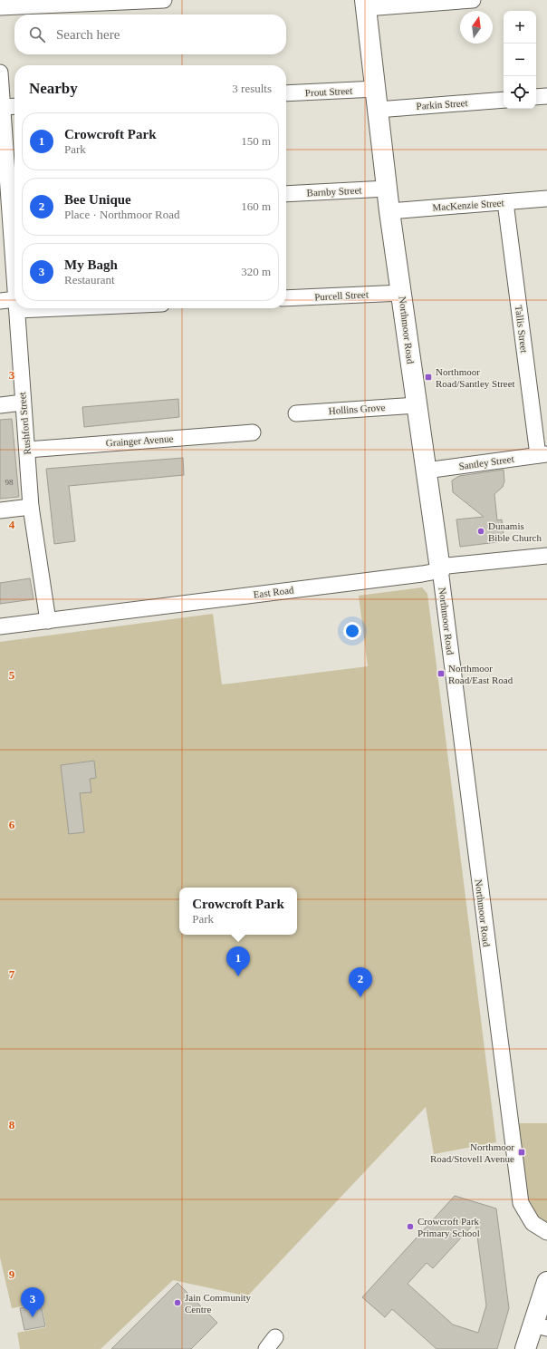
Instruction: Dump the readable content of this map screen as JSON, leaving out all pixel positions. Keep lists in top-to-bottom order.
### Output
{
  "streets": {
    "street": [
      "Prout Street",
      "Parkin Street",
      "Barnby Street",
      "MacKenzie Street",
      "Purcell Street",
      "Tallis Street",
      "Northmoor Road",
      "Hollins Grove",
      "Rushford Street",
      "Grainger Avenue",
      "Santley Street",
      "East Road"
    ]
  },
  "crossings": [
    ["Prout Street", "Northmoor Road"],
    ["Parkin Street", "Northmoor Road"],
    ["Barnby Street", "Northmoor Road"],
    ["MacKenzie Street", "Tallis Street"],
    ["MacKenzie Street", "Northmoor Road"],
    ["Purcell Street", "Northmoor Road"],
    ["Tallis Street", "Santley Street"],
    ["Northmoor Road", "Hollins Grove"],
    ["Northmoor Road", "Santley Street"],
    ["Northmoor Road", "East Road"],
    ["Rushford Street", "Grainger Avenue"],
    ["Rushford Street", "East Road"]
  ],
  "places": {
    "transit": ["Northmoor Road/Santley Street", "Northmoor Road/East Road", "Northmoor Road/Stovell Avenue"],
    "other": ["Dunamis Bible Church", "Crowcroft Park Primary School", "Jain Community Centre"]
  },
  "house_numbers": ["98"],
  "north": "top",
  "page": {
    "map_buttons": ["+", "−"],
    "search": "Search here",
    "heading": ["Nearby", "3 results"],
    "list": [
      {
        "mark": "1",
        "name": "Crowcroft Park",
        "note": "Park",
        "value": "150 m"
      },
      {
        "mark": "2",
        "name": "Bee Unique",
        "note": "Place · Northmoor Road",
        "value": "160 m"
      },
      {
        "mark": "3",
        "name": "My Bagh",
        "note": "Restaurant",
        "value": "320 m"
      }
    ],
    "popup": ["Crowcroft Park", "Park"],
    "pins": ["1", "2", "3"]
  },
  "grid": {
    "rows": [
      "3",
      "4",
      "5",
      "6",
      "7",
      "8",
      "9"
    ]
  }
}
